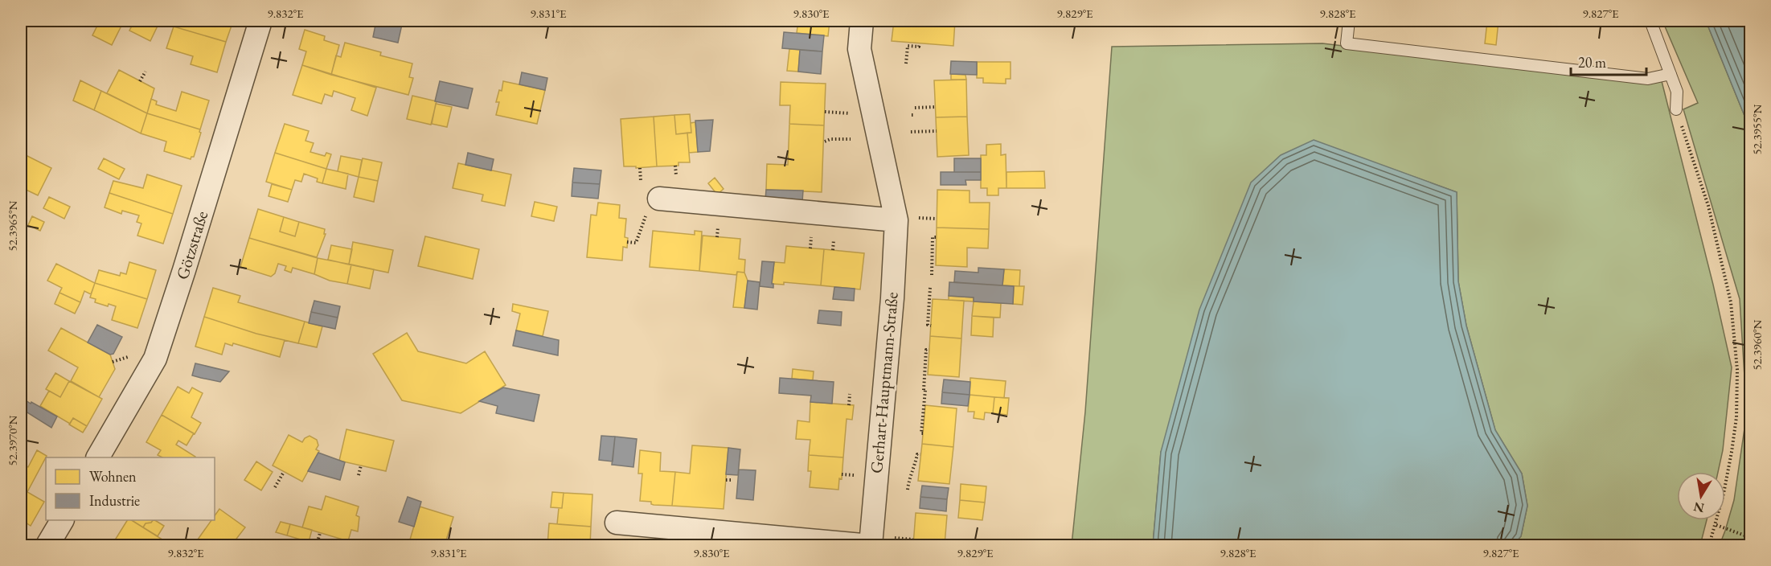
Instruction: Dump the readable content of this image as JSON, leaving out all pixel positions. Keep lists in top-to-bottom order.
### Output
{
  "streets": {
    "street": ["Götzstraße", "Gerhart-Hauptmann-Straße"]
  },
  "legend": ["Wohnen", "Industrie"],
  "scale_bar": "20 m",
  "north": "bottom",
  "coordinates": [
    "9.832°E",
    "9.831°E",
    "9.830°E",
    "9.829°E",
    "9.828°E",
    "9.827°E",
    "52.3955°N",
    "52.3965°N",
    "52.3960°N",
    "52.3970°N"
  ]
}
